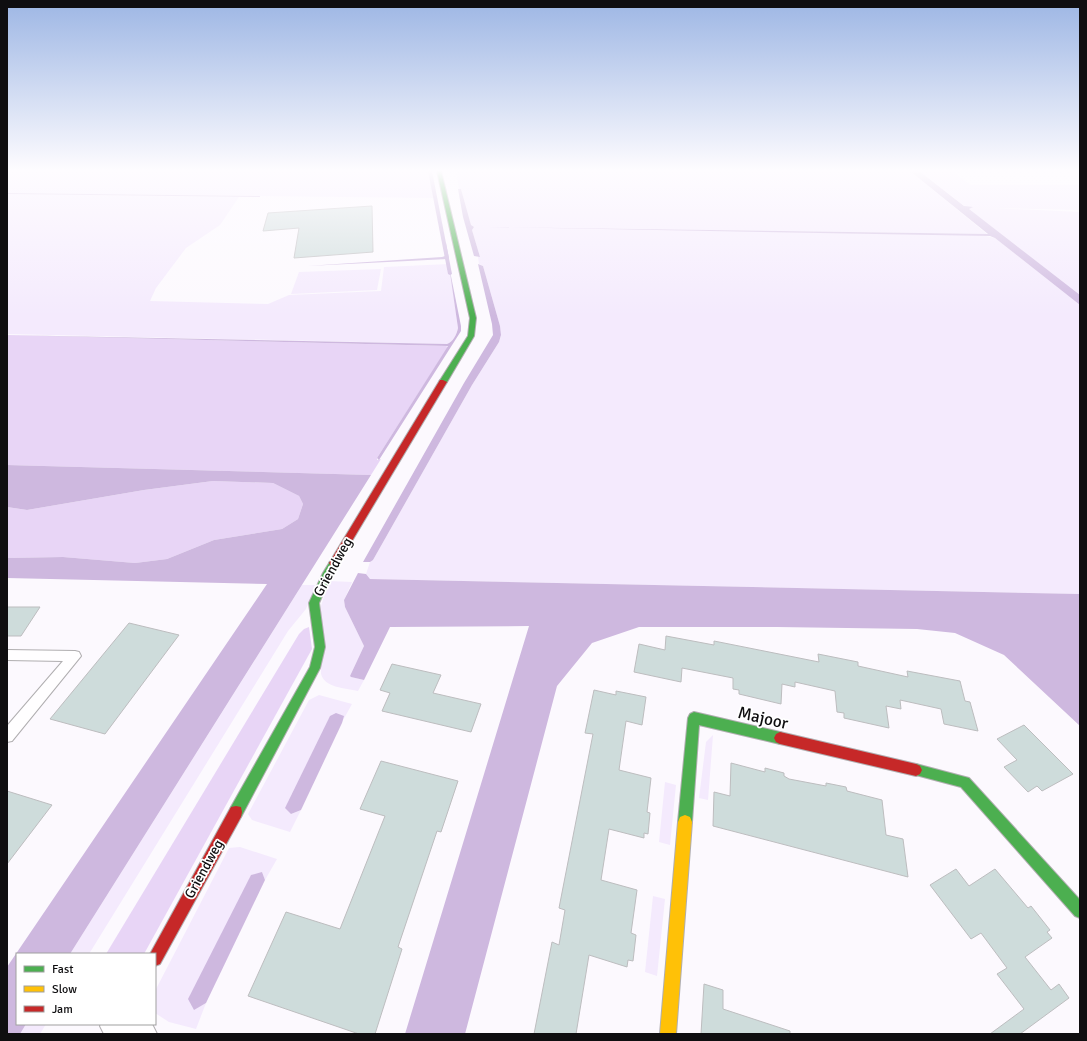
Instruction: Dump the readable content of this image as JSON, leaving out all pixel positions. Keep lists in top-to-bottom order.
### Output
{
  "streets": {
    "street": ["Griendweg", "Majoor"]
  },
  "legend": ["Fast", "Slow", "Jam"]
}
